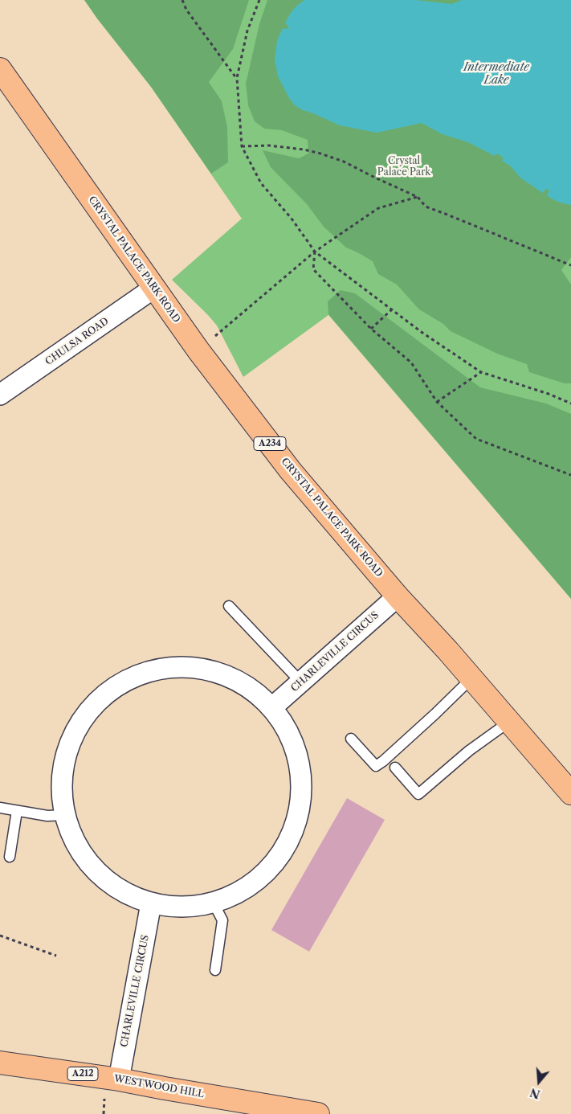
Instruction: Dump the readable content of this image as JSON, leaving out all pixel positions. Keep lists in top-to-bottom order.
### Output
{
  "streets": {
    "main road": [
      "CRYSTAL PALACE PARK ROAD",
      "A234",
      "A212",
      "WESTWOOD HILL"
    ],
    "street": ["CHULSA ROAD", "CHARLEVILLE CIRCUS"]
  },
  "crossings": [
    ["CRYSTAL PALACE PARK ROAD", "CHULSA ROAD"],
    ["CRYSTAL PALACE PARK ROAD", "CHARLEVILLE CIRCUS"],
    ["CHARLEVILLE CIRCUS", "WESTWOOD HILL"]
  ],
  "water": ["Intermediate Lake"],
  "parks": ["Crystal Palace Park"],
  "north": "bottom"
}
